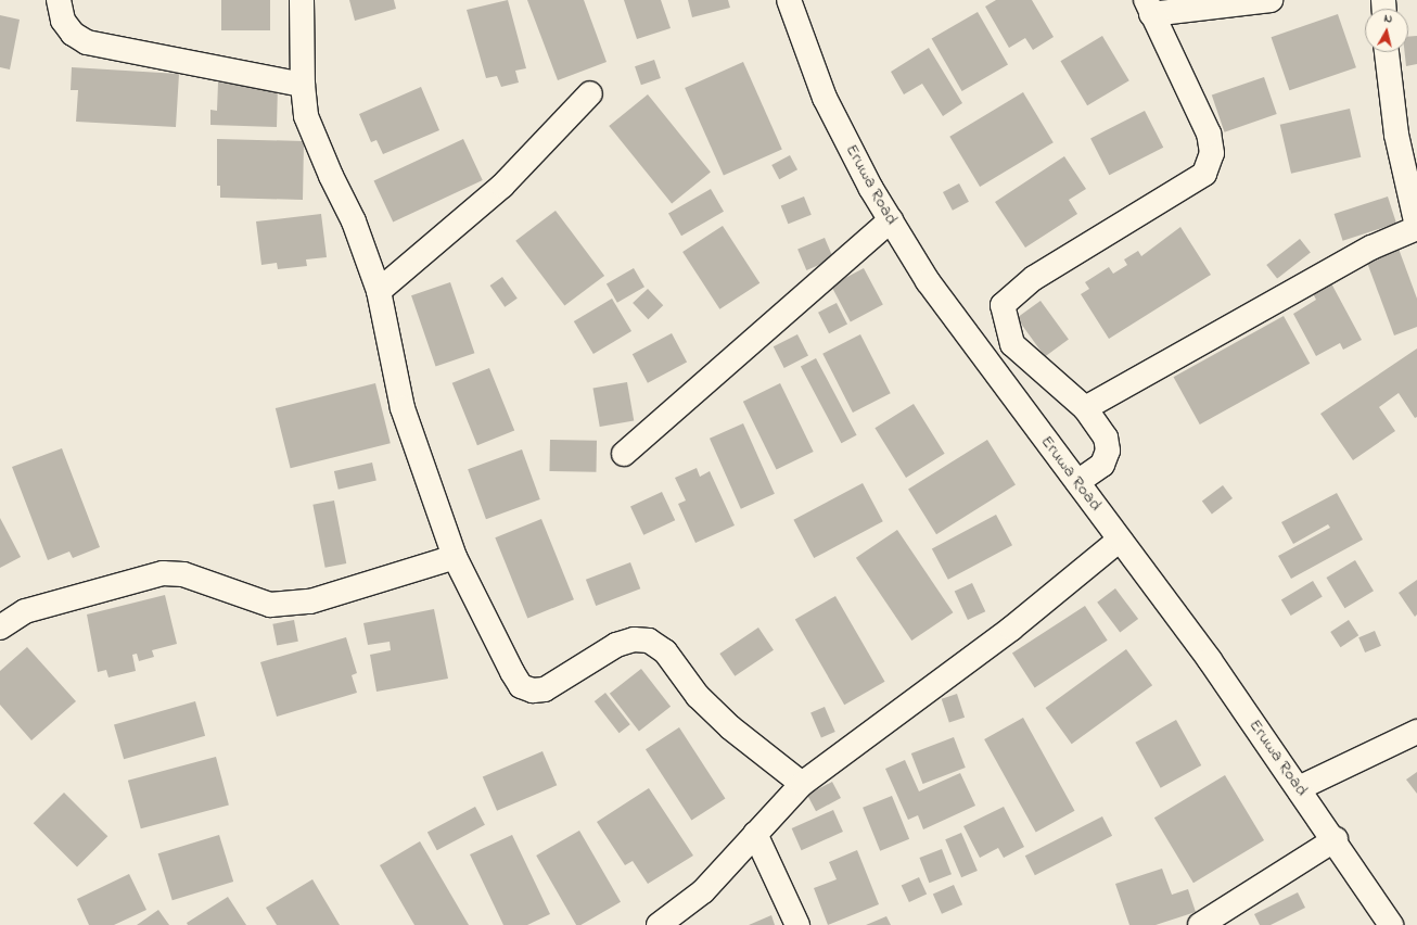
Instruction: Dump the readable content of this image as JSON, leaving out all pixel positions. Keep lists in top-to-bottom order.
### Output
{
  "streets": {
    "street": ["Eruwa Road"]
  },
  "north": "top"
}
